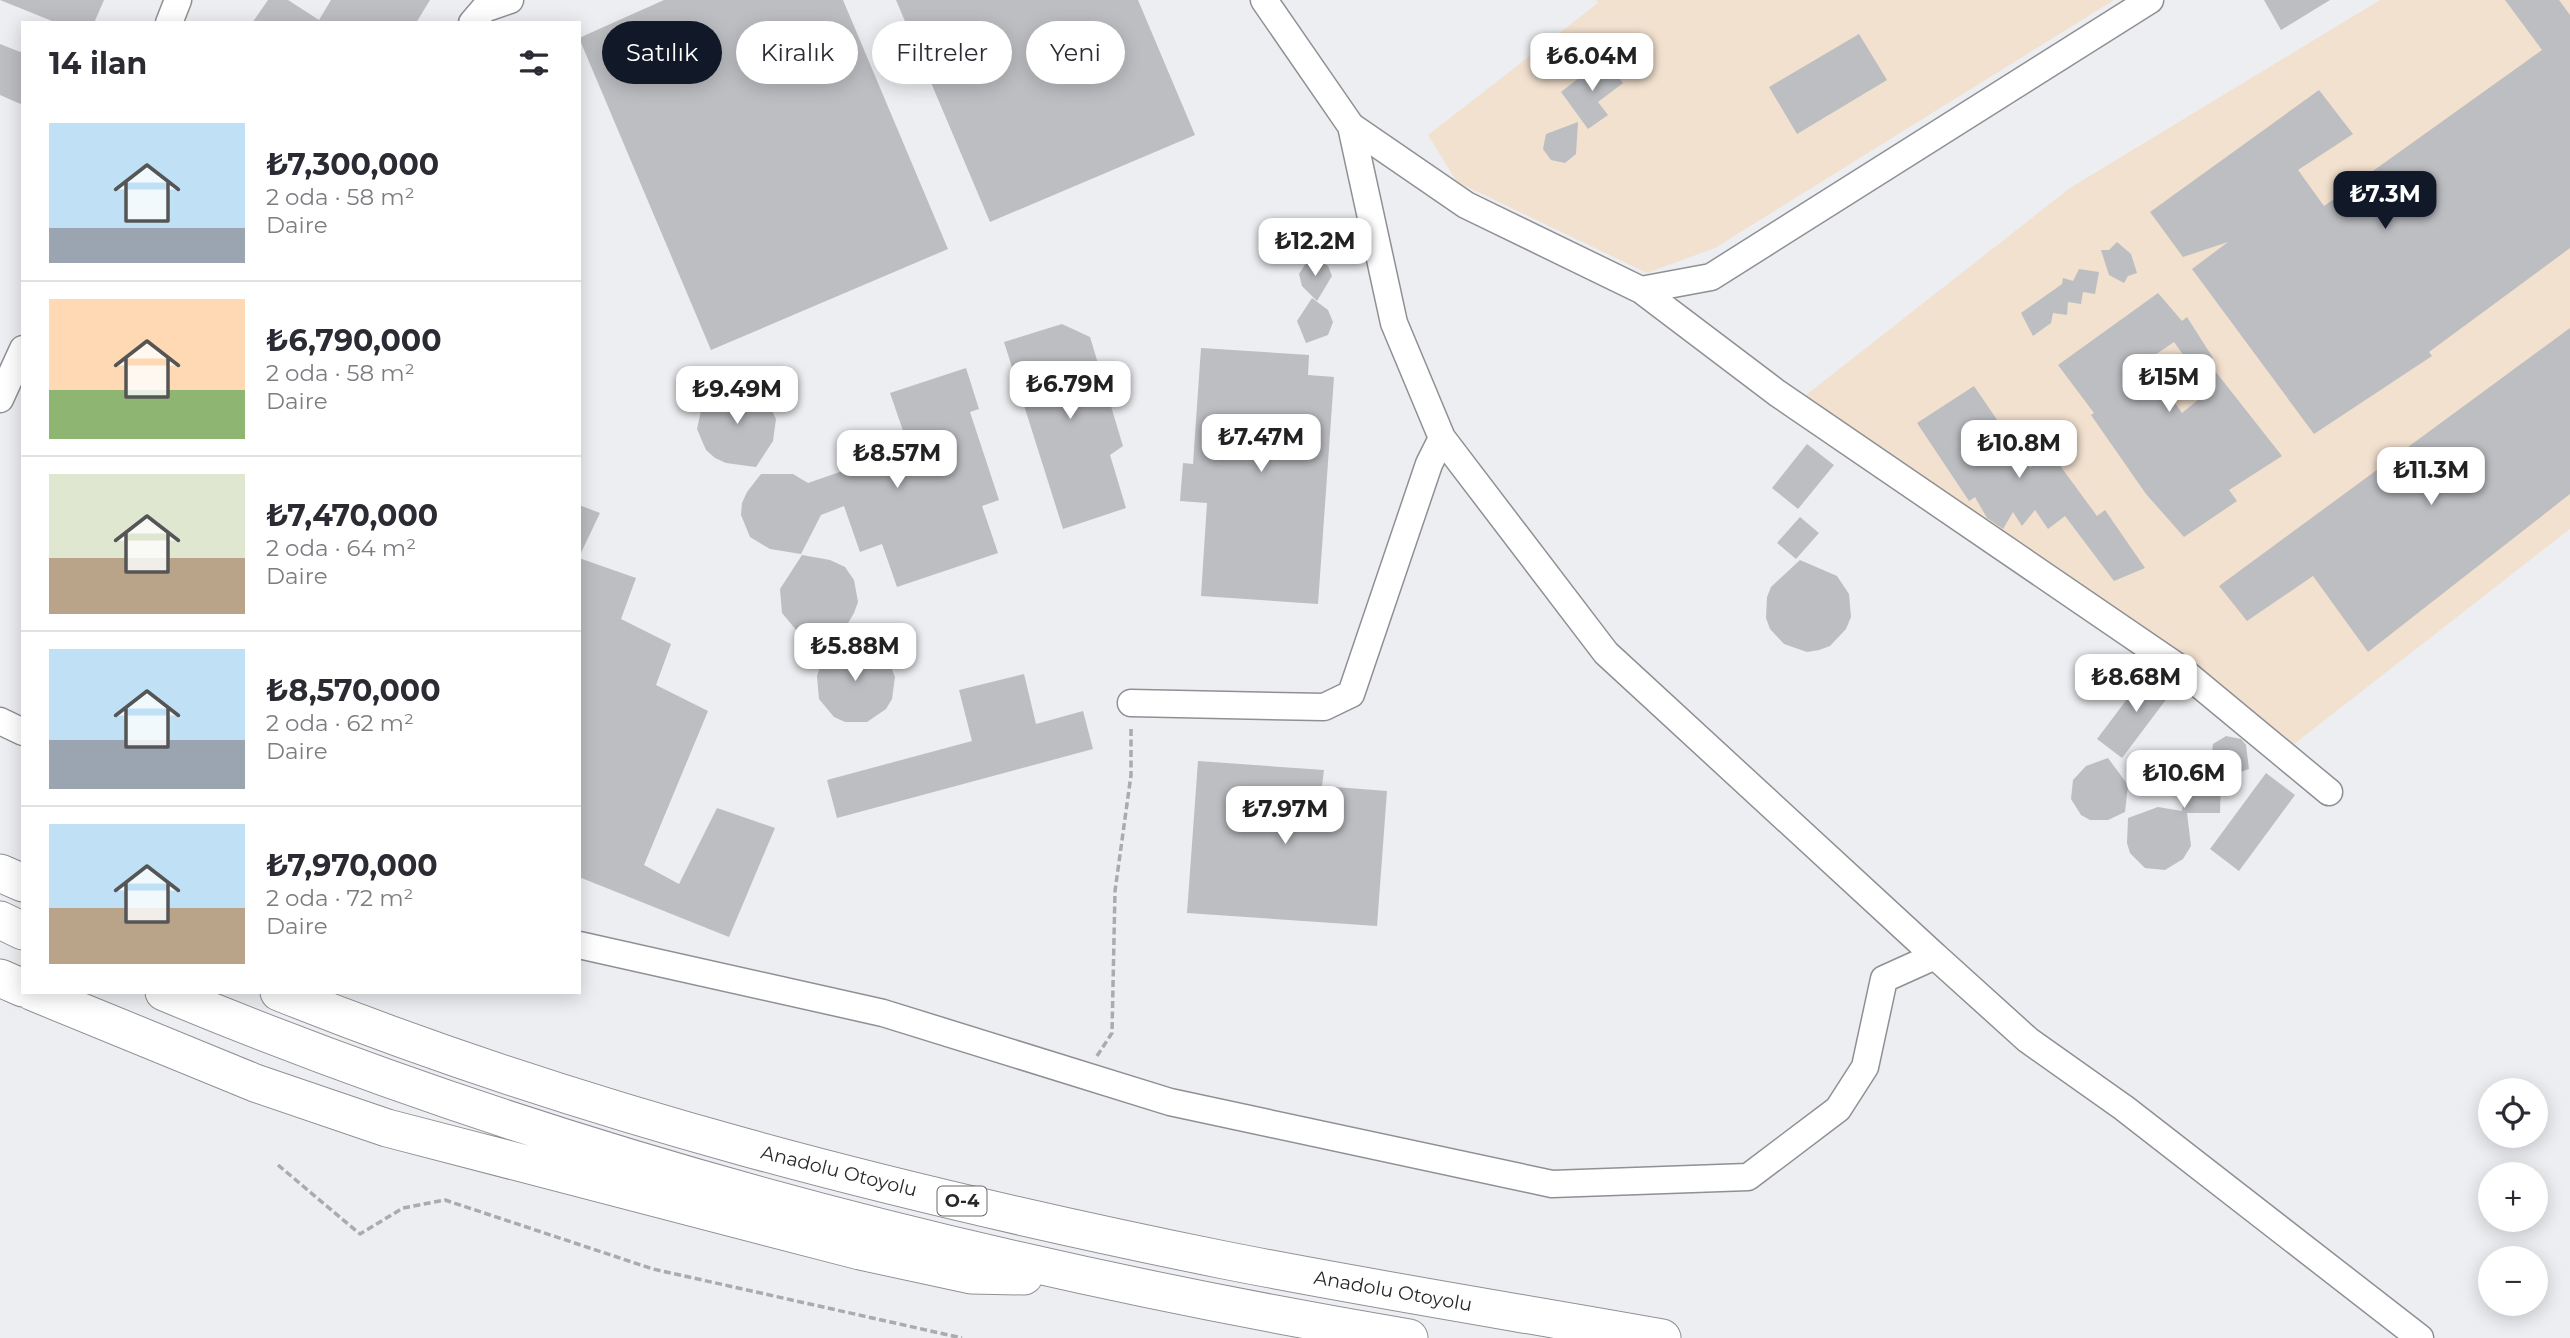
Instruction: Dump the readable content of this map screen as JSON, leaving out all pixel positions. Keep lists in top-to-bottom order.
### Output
{
  "streets": {
    "highway": ["Anadolu Otoyolu", "O-4"]
  },
  "page": {
    "chip": [
      "Satılık",
      "Kiralık",
      "Filtreler",
      "Yeni"
    ],
    "heading": "14 ilan",
    "price": [
      "₺6.04M",
      "₺7.3M",
      "₺12.2M",
      "₺15M",
      "₺6.79M",
      "₺9.49M",
      "₺7.47M",
      "₺10.8M",
      "₺8.57M",
      "₺11.3M",
      "₺5.88M",
      "₺8.68M",
      "₺10.6M",
      "₺7.97M"
    ],
    "list": [
      {
        "name": "₺7,300,000",
        "note": "2 oda · 58 m² · Daire"
      },
      {
        "name": "₺6,790,000",
        "note": "2 oda · 58 m² · Daire"
      },
      {
        "name": "₺7,470,000",
        "note": "2 oda · 64 m² · Daire"
      },
      {
        "name": "₺8,570,000",
        "note": "2 oda · 62 m² · Daire"
      },
      {
        "name": "₺7,970,000",
        "note": "2 oda · 72 m² · Daire"
      }
    ],
    "map_buttons": ["+", "−"]
  }
}
